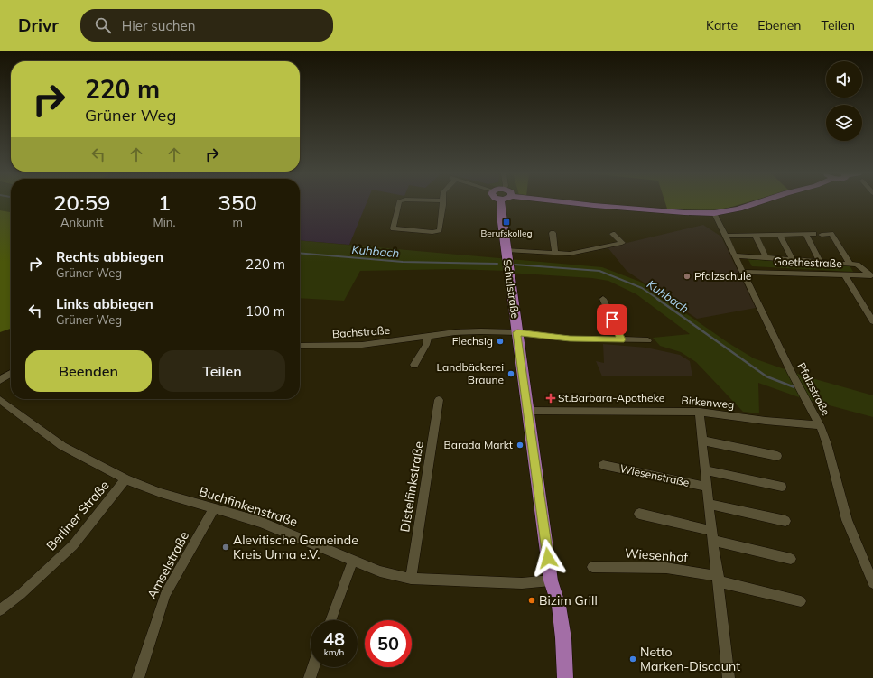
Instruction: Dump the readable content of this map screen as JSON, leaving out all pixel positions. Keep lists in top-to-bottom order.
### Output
{
  "streets": {
    "main road": ["Schulstraße"],
    "street": [
      "Goethestraße",
      "Bachstraße",
      "Pfalzstraße",
      "Birkenweg",
      "Wiesenstraße",
      "Distelfinkstraße",
      "Buchfinkenstraße",
      "Berliner Straße",
      "Wiesenhof",
      "Amselstraße"
    ]
  },
  "crossings": [
    ["Goethestraße", "Pfalzstraße"],
    ["Schulstraße", "Bachstraße"],
    ["Schulstraße", "Birkenweg"],
    ["Schulstraße", "Buchfinkenstraße"],
    ["Pfalzstraße", "Birkenweg"],
    ["Birkenweg", "Wiesenstraße"],
    ["Wiesenstraße", "Wiesenhof"],
    ["Distelfinkstraße", "Buchfinkenstraße"],
    ["Buchfinkenstraße", "Berliner Straße"],
    ["Buchfinkenstraße", "Amselstraße"]
  ],
  "water": ["Kuhbach"],
  "places": {
    "transit": ["Berufskolleg"],
    "other": [
      "Pfalzschule",
      "Flechsig",
      "Landbäckerei Braune",
      "Barada Markt",
      "Alevitische Gemeinde Kreis Unna e.V.",
      "Bizim Grill",
      "Netto Marken-Discount"
    ],
    "health": ["St.Barbara-Apotheke"]
  },
  "page": {
    "header": "Drivr",
    "search": "Hier suchen",
    "nav": ["Karte", "Ebenen", "Teilen"],
    "turn": ["220 m", "Grüner Weg"],
    "eta": [
      "20:59",
      "Ankunft",
      "1",
      "Min.",
      "350",
      "m"
    ],
    "list": [
      {
        "name": "Rechts abbiegen",
        "note": "Grüner Weg",
        "value": "220 m"
      },
      {
        "name": "Links abbiegen",
        "note": "Grüner Weg",
        "value": "100 m"
      }
    ],
    "buttons": ["Beenden", "Teilen"],
    "speed": "48 km/h",
    "limit": "50"
  }
}
